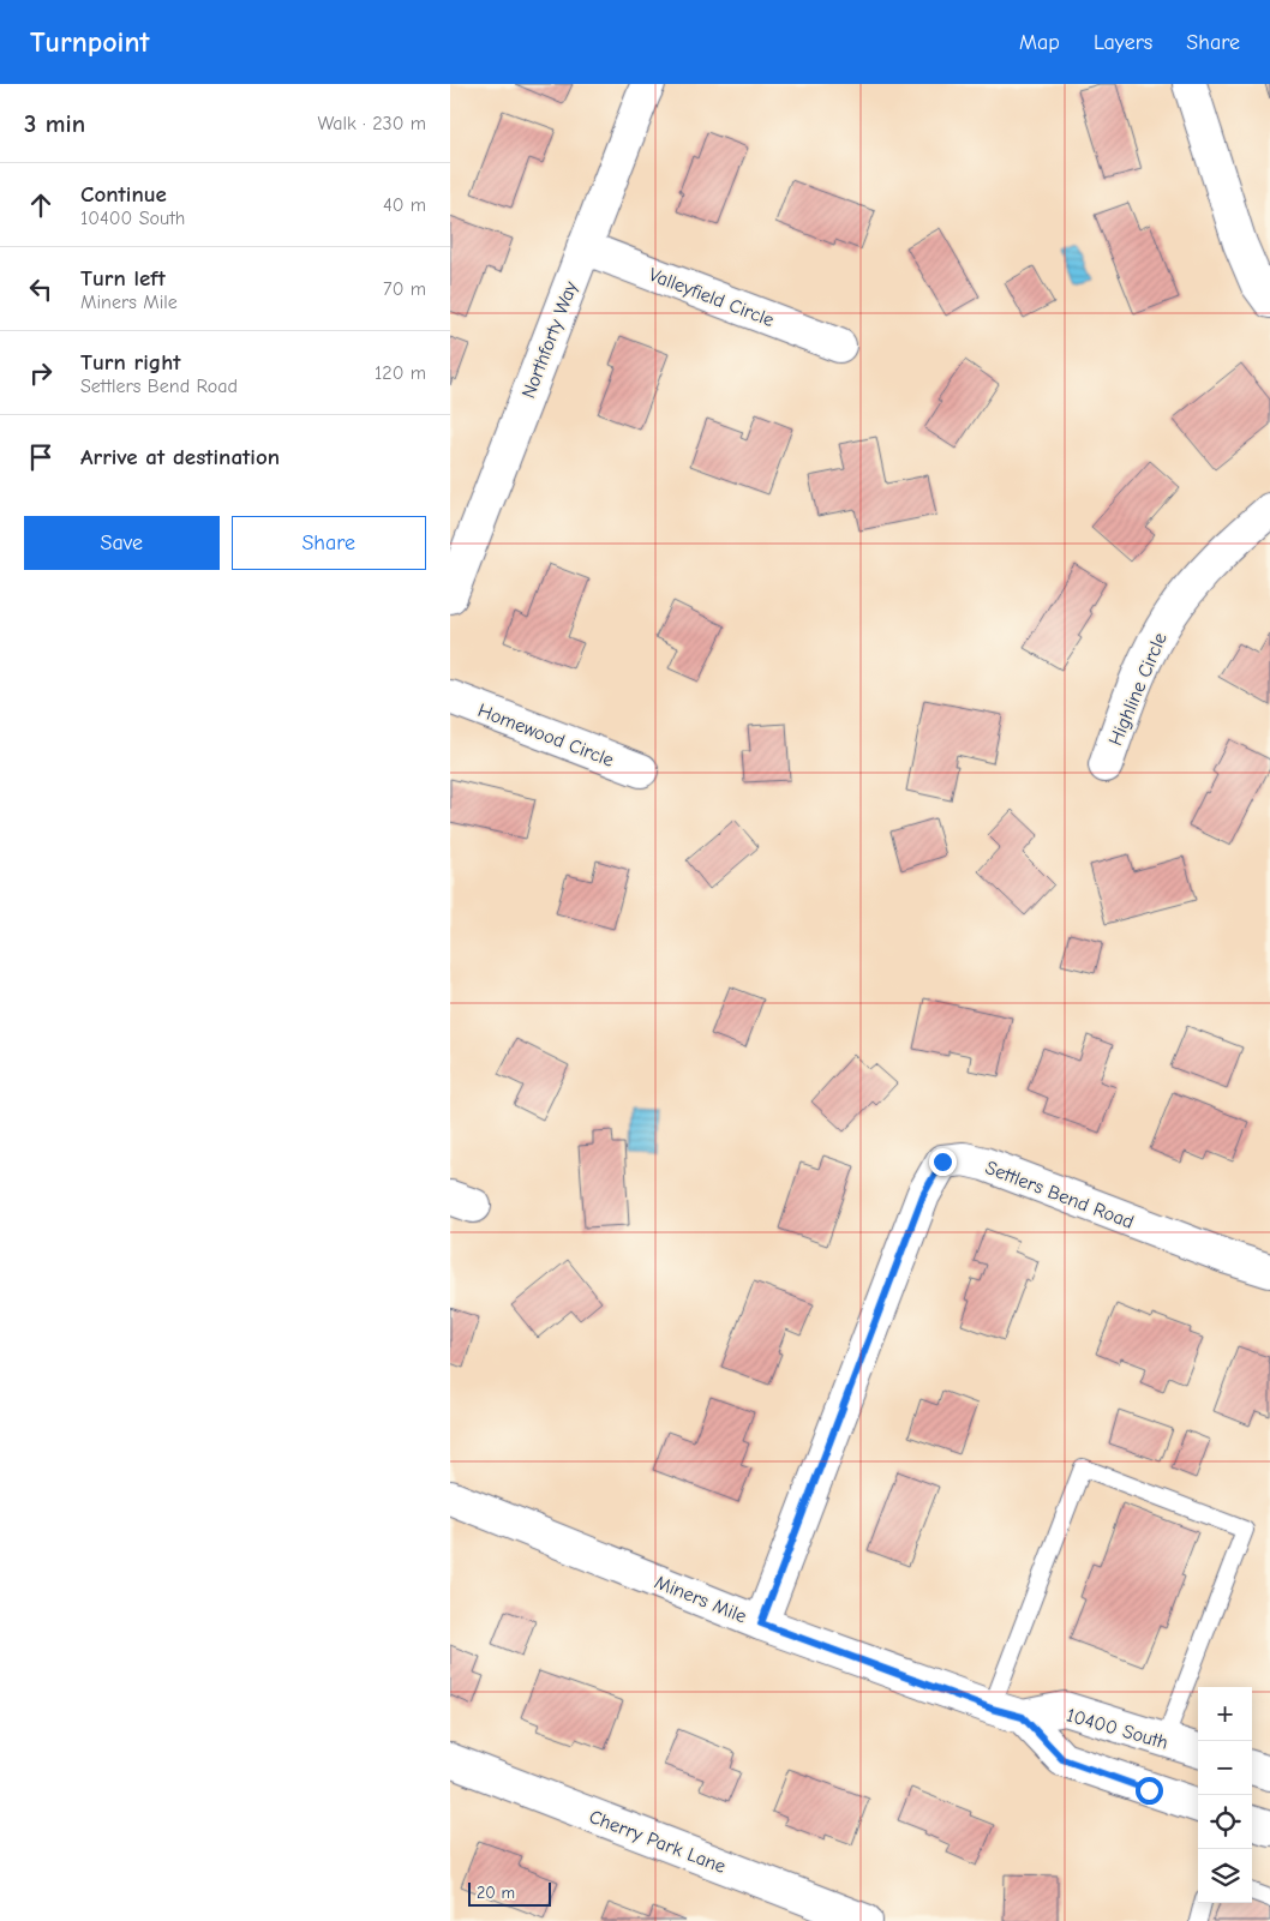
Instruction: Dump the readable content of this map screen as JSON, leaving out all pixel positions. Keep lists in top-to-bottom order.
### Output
{
  "streets": {
    "street": [
      "Valleyfield Circle",
      "Northforty Way",
      "Highline Circle",
      "Homewood Circle",
      "Settlers Bend Road",
      "Miners Mile",
      "10400 South",
      "Cherry Park Lane"
    ]
  },
  "crossings": [
    ["Valleyfield Circle", "Northforty Way"],
    ["Settlers Bend Road", "Miners Mile"],
    ["Miners Mile", "10400 South"]
  ],
  "scale_bar": "20 m",
  "page": {
    "header": "Turnpoint",
    "nav": ["Map", "Layers", "Share"],
    "heading": ["3 min", "Walk · 230 m"],
    "list": [
      ["Continue", "10400 South", "40 m"],
      ["Turn left", "Miners Mile", "70 m"],
      ["Turn right", "Settlers Bend Road", "120 m"],
      "Arrive at destination"
    ],
    "buttons": ["Save", "Share"],
    "map_buttons": ["+", "−"],
    "scale": "20 m"
  }
}
